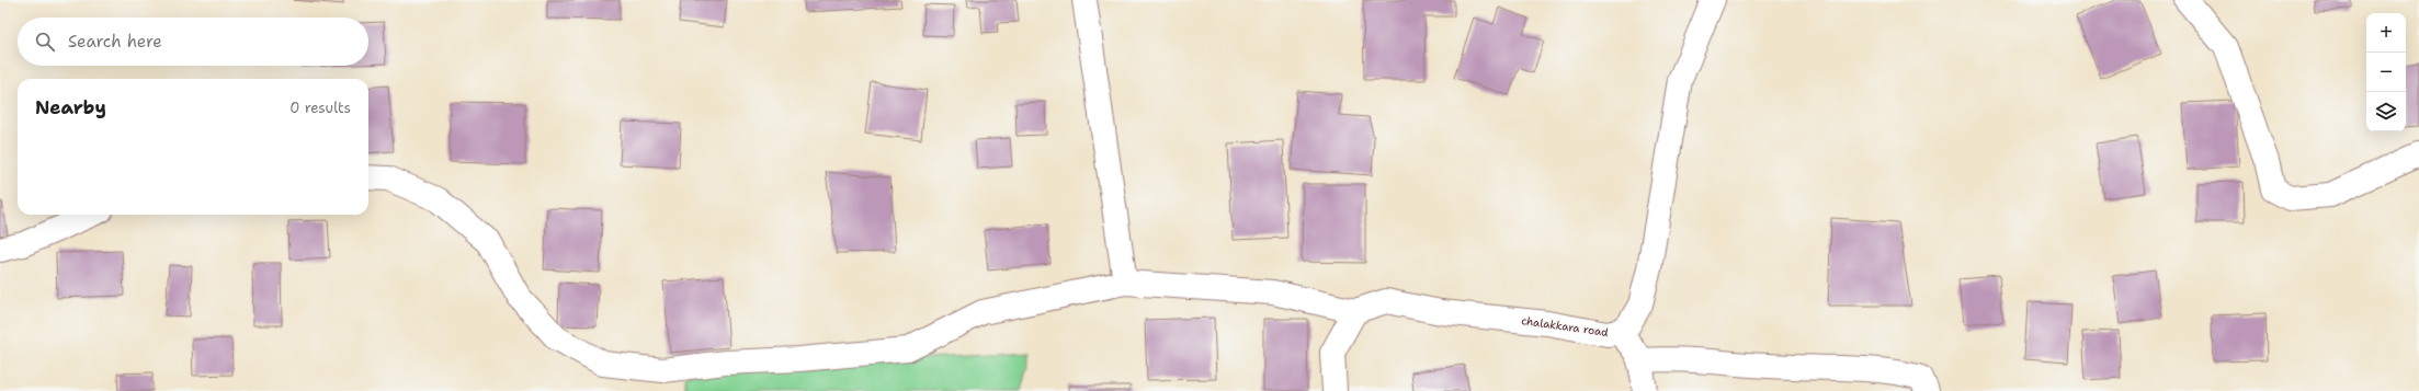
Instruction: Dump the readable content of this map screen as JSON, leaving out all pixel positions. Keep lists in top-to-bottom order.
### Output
{
  "streets": {
    "street": ["chalakkara road"]
  },
  "page": {
    "map_buttons": ["+", "−"],
    "search": "Search here",
    "heading": ["Nearby", "0 results"]
  }
}
